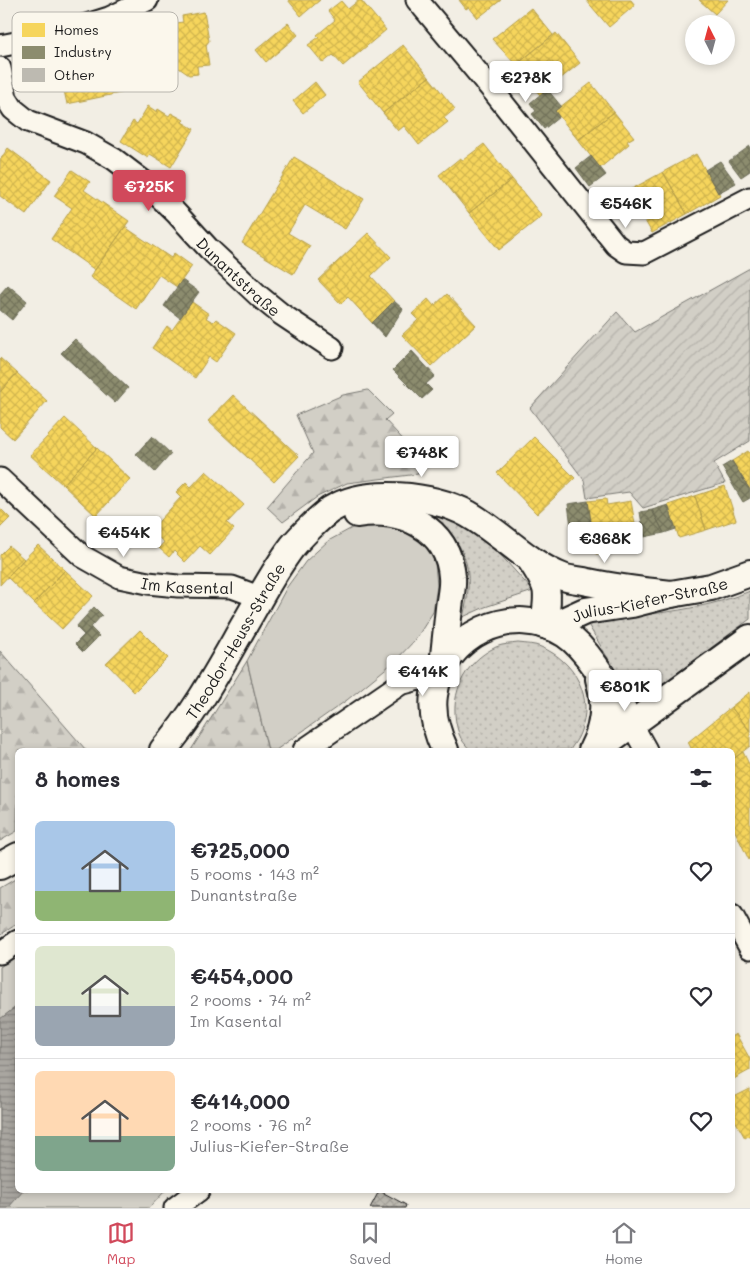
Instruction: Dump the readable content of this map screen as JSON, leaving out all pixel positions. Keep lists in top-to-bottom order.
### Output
{
  "streets": {
    "street": [
      "Dunantstraße",
      "Im Kasental",
      "Julius-Kiefer-Straße",
      "Theodor-Heuss-Straße"
    ]
  },
  "crossings": [
    ["Im Kasental", "Theodor-Heuss-Straße"],
    ["Julius-Kiefer-Straße", "Theodor-Heuss-Straße"]
  ],
  "legend": ["Homes", "Industry", "Other"],
  "north": "top",
  "page": {
    "price": [
      "€278K",
      "€725K",
      "€546K",
      "€748K",
      "€454K",
      "€368K",
      "€414K",
      "€801K"
    ],
    "heading": "8 homes",
    "list": [
      {
        "name": "€725,000",
        "note": "5 rooms · 143 m² · Dunantstraße"
      },
      {
        "name": "€454,000",
        "note": "2 rooms · 74 m² · Im Kasental"
      },
      {
        "name": "€414,000",
        "note": "2 rooms · 76 m² · Julius-Kiefer-Straße"
      }
    ],
    "tabs": ["Map", "Saved", "Home"]
  }
}
